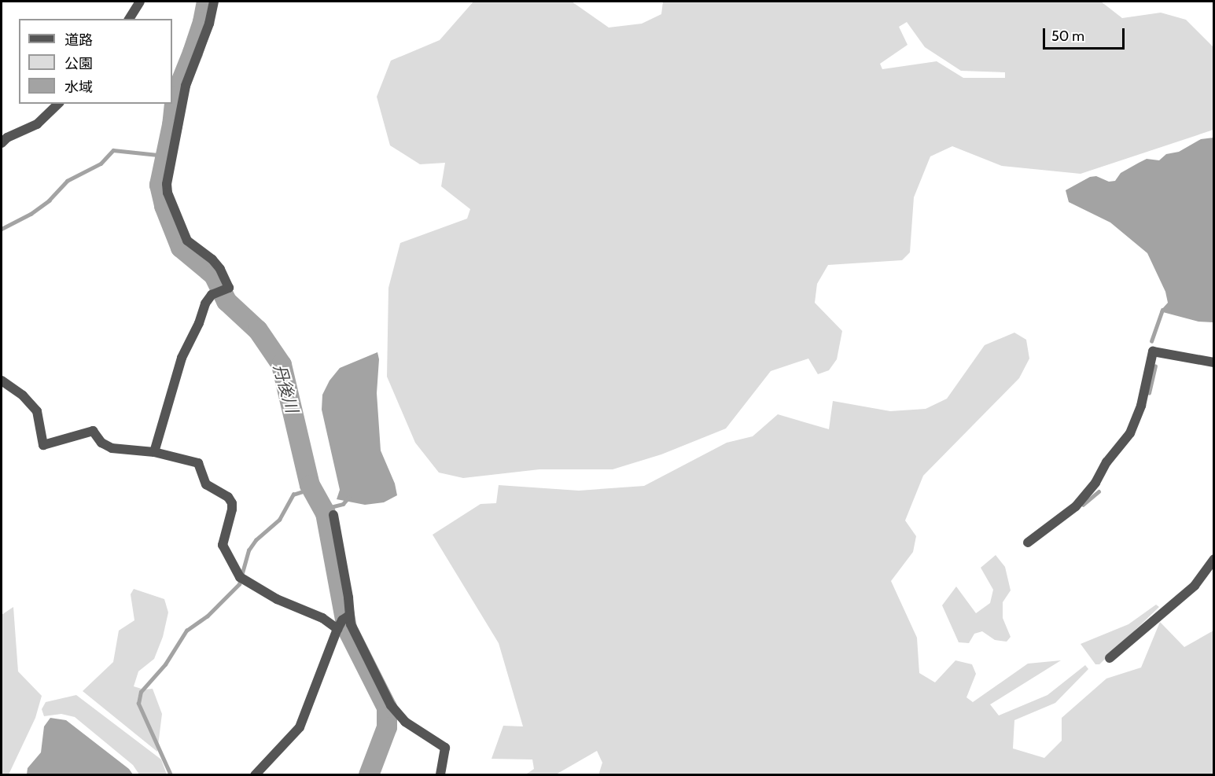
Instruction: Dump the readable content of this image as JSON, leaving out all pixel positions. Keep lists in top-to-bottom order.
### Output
{
  "water": ["丹後川"],
  "legend": ["道路", "公園", "水域"],
  "scale_bar": "50 m"
}
